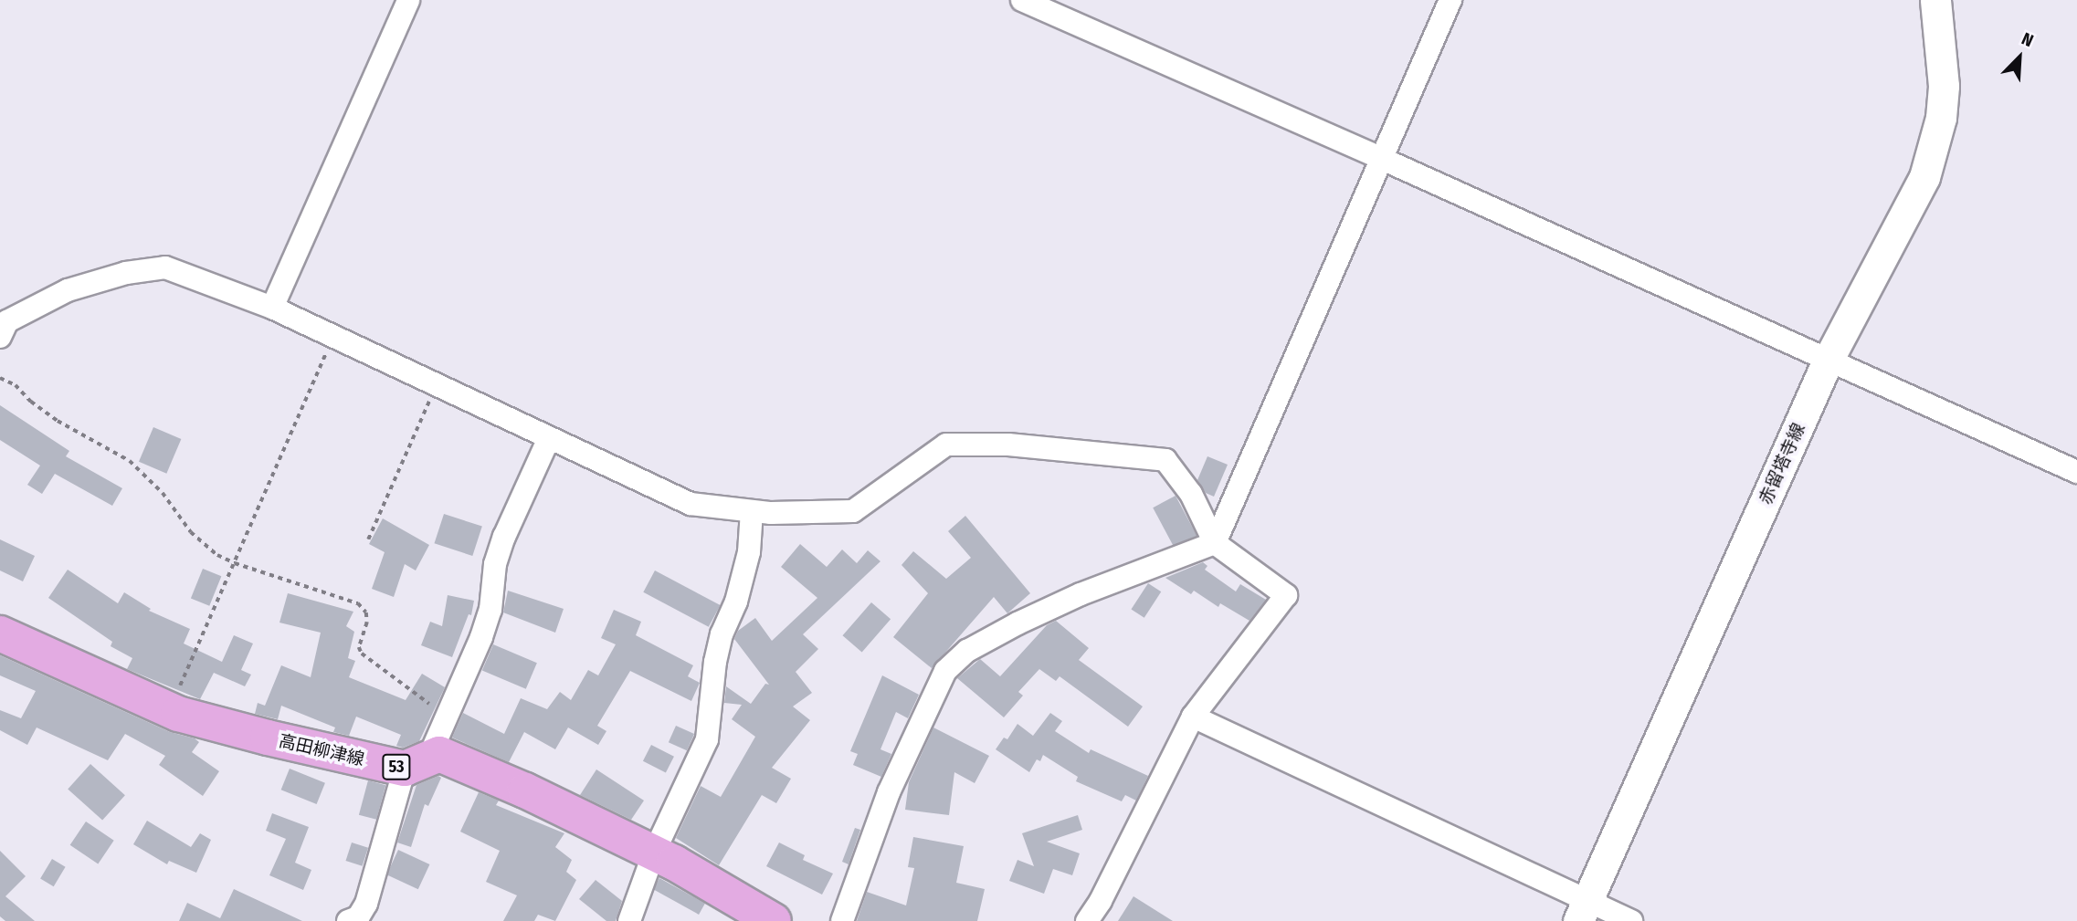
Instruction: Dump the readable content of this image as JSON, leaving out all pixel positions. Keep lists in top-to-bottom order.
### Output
{
  "streets": {
    "main road": ["赤留塔寺線", "高田柳津線", "53"]
  },
  "north": "top right"
}
